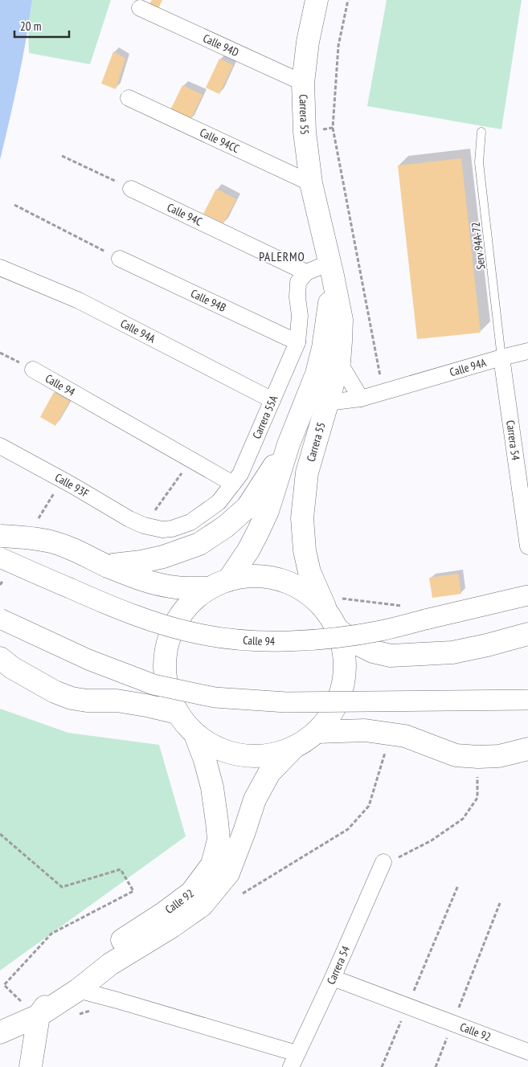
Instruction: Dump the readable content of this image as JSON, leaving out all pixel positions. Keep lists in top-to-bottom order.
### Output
{
  "streets": {
    "main road": ["Carrera 55", "Calle 92"],
    "street": [
      "Calle 94D",
      "Calle 94CC",
      "Calle 94C",
      "Calle 94B",
      "Calle 94A",
      "Calle 94",
      "Carrera 55A",
      "Carrera 54",
      "Calle 93F"
    ],
    "lane": ["Serv 94A-72"]
  },
  "crossings": [
    ["Calle 94D", "Carrera 55"],
    ["Carrera 55", "Calle 94CC"],
    ["Carrera 55", "Calle 94A"],
    ["Calle 94C", "Carrera 55A"],
    ["Serv 94A-72", "Calle 94A"],
    ["Serv 94A-72", "Carrera 54"],
    ["Calle 94B", "Carrera 55A"],
    ["Calle 94A", "Carrera 55A"],
    ["Calle 94A", "Carrera 54"],
    ["Calle 94", "Carrera 55A"],
    ["Carrera 55A", "Calle 93F"],
    ["Carrera 54", "Calle 92"]
  ],
  "districts": ["PALERMO"],
  "scale_bar": "20 m"
}
